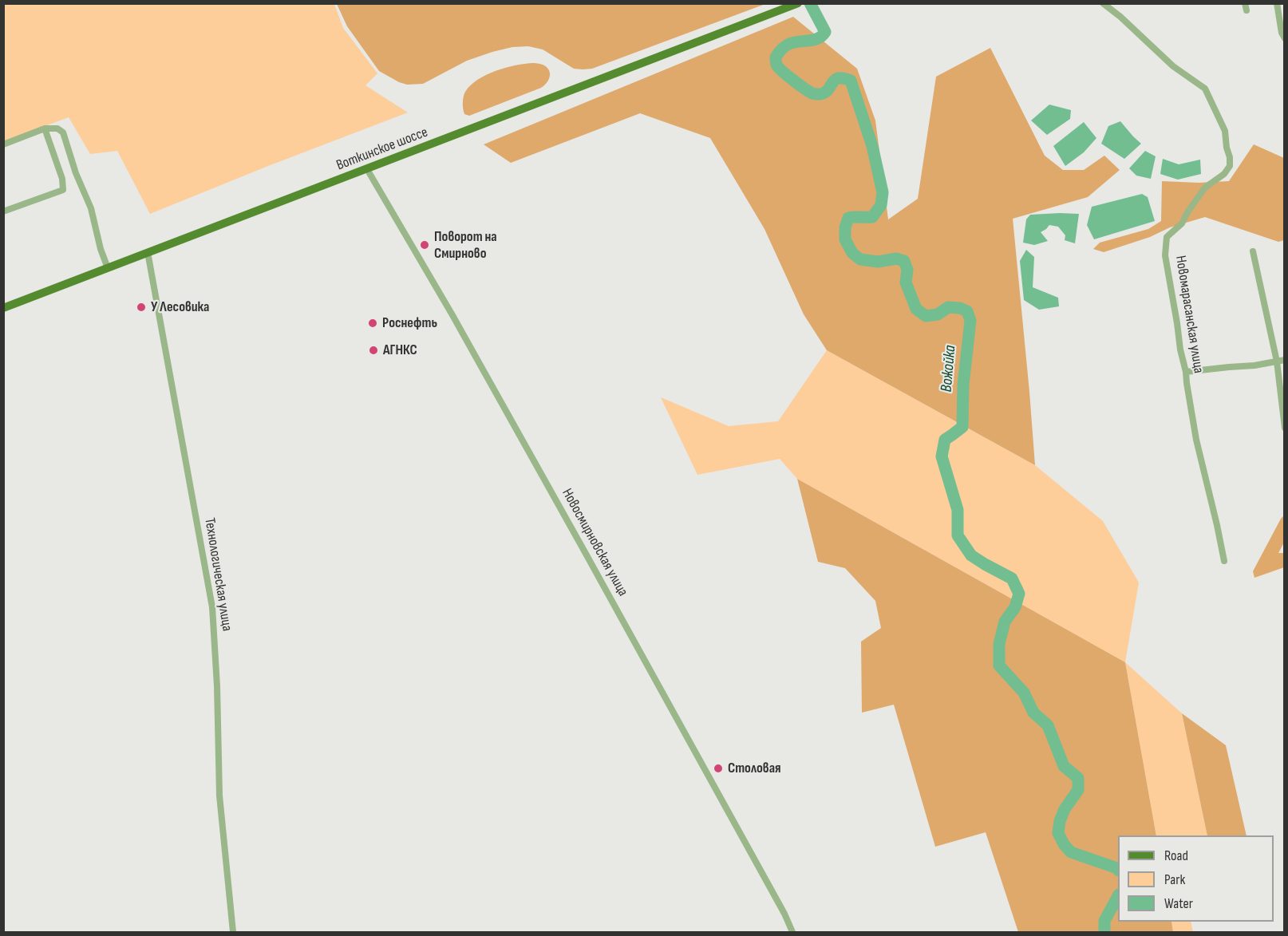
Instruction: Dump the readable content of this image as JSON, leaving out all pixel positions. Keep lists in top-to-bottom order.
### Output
{
  "streets": {
    "main road": ["Воткинское шоссе"],
    "street": ["Новомарасанская улица", "Новосмирновская улица", "Технологическая улица"]
  },
  "crossings": [
    ["Воткинское шоссе", "Новосмирновская улица"],
    ["Воткинское шоссе", "Технологическая улица"]
  ],
  "water": ["Вожойка"],
  "places": [
    "Поворот на Смирново",
    "У Лесовика",
    "Роснефть",
    "АГНКС",
    "Столовая"
  ],
  "legend": ["Road", "Park", "Water"]
}
